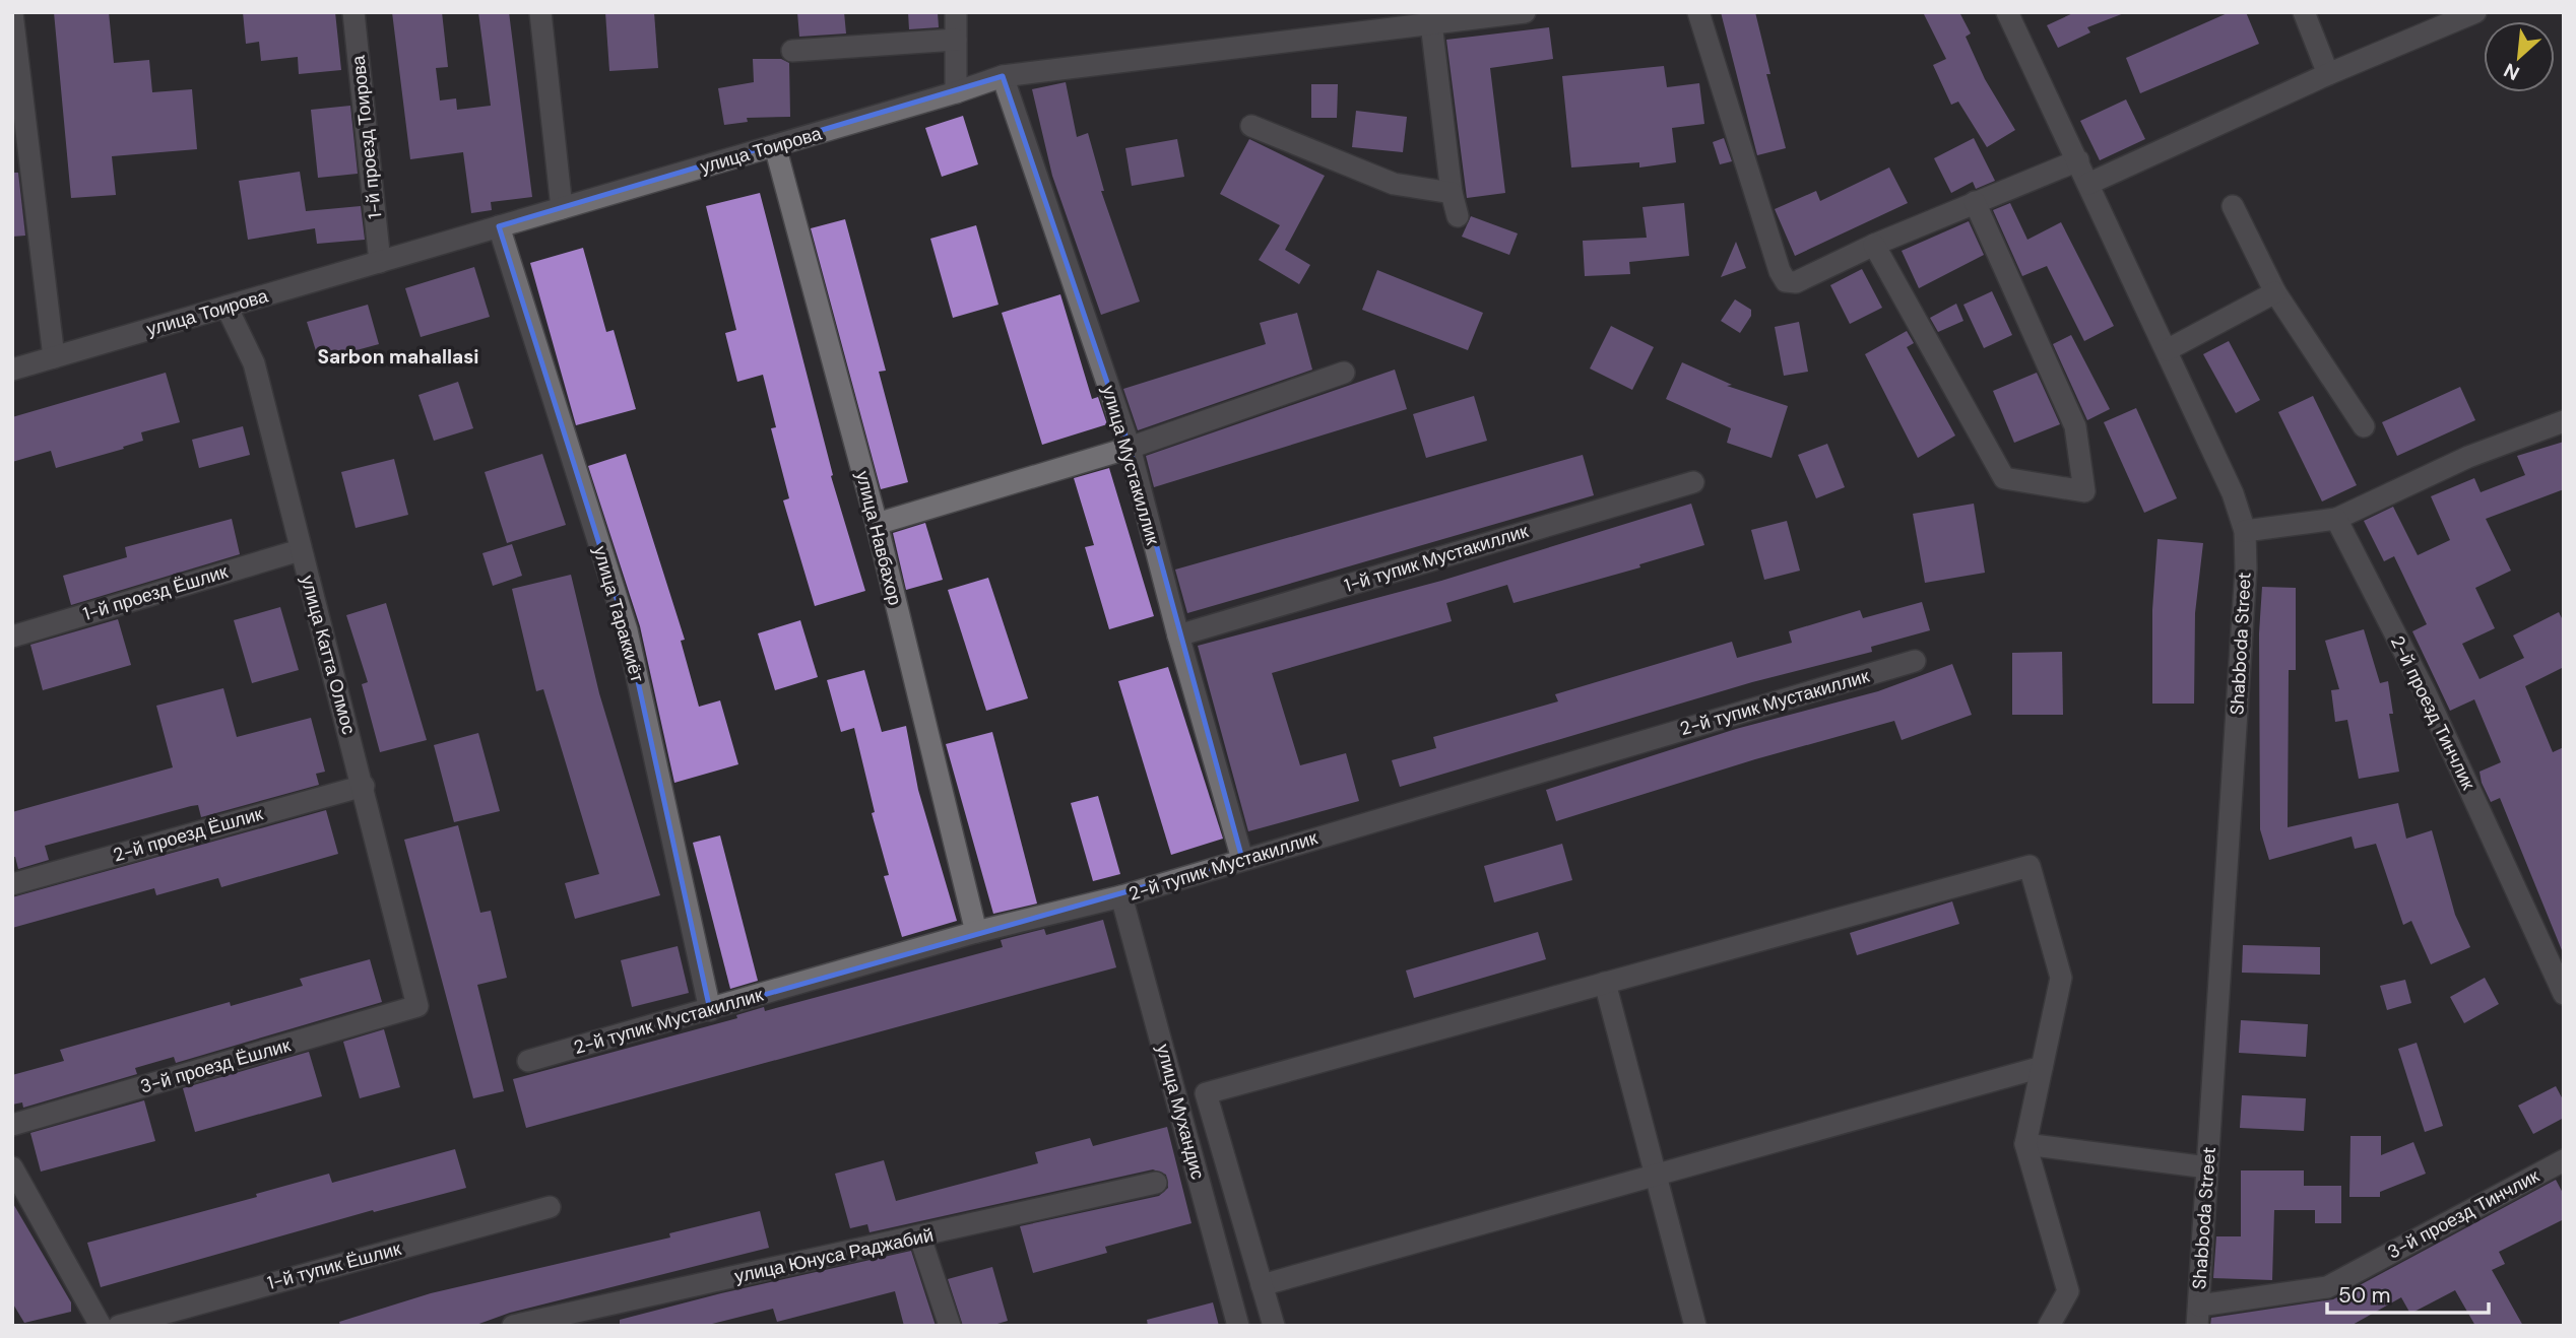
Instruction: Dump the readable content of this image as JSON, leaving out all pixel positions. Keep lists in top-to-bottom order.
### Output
{
  "streets": {
    "street": [
      "1-й проезд Тоирова",
      "улица Тоирова",
      "улица Мустакиллик",
      "улица Навбахор",
      "1-й тупик Мустакиллик",
      "1-й проезд Ёшлик",
      "улица Тараккиёт",
      "Shabboda Street",
      "улица Катта Олмос",
      "2-й тупик Мустакиллик",
      "2-й проезд Тинчлик",
      "2-й проезд Ёшлик",
      "3-й проезд Ёшлик",
      "улица Мухандис",
      "3-й проезд Тинчлик",
      "улица Юнуса Раджабий",
      "1-й тупик Ёшлик"
    ]
  },
  "crossings": [
    ["1-й проезд Тоирова", "улица Тоирова"],
    ["улица Тоирова", "улица Мустакиллик"],
    ["улица Тоирова", "улица Навбахор"],
    ["улица Тоирова", "улица Тараккиёт"],
    ["улица Тоирова", "улица Катта Олмос"],
    ["улица Мустакиллик", "1-й тупик Мустакиллик"],
    ["улица Мустакиллик", "2-й тупик Мустакиллик"],
    ["улица Навбахор", "2-й тупик Мустакиллик"],
    ["1-й проезд Ёшлик", "улица Катта Олмос"],
    ["улица Тараккиёт", "2-й тупик Мустакиллик"],
    ["Shabboda Street", "3-й проезд Тинчлик"],
    ["улица Катта Олмос", "2-й проезд Ёшлик"],
    ["улица Катта Олмос", "3-й проезд Ёшлик"],
    ["2-й тупик Мустакиллик", "улица Мухандис"]
  ],
  "districts": ["Sarbon mahallasi"],
  "scale_bar": "50 m",
  "north": "bottom left"
}
